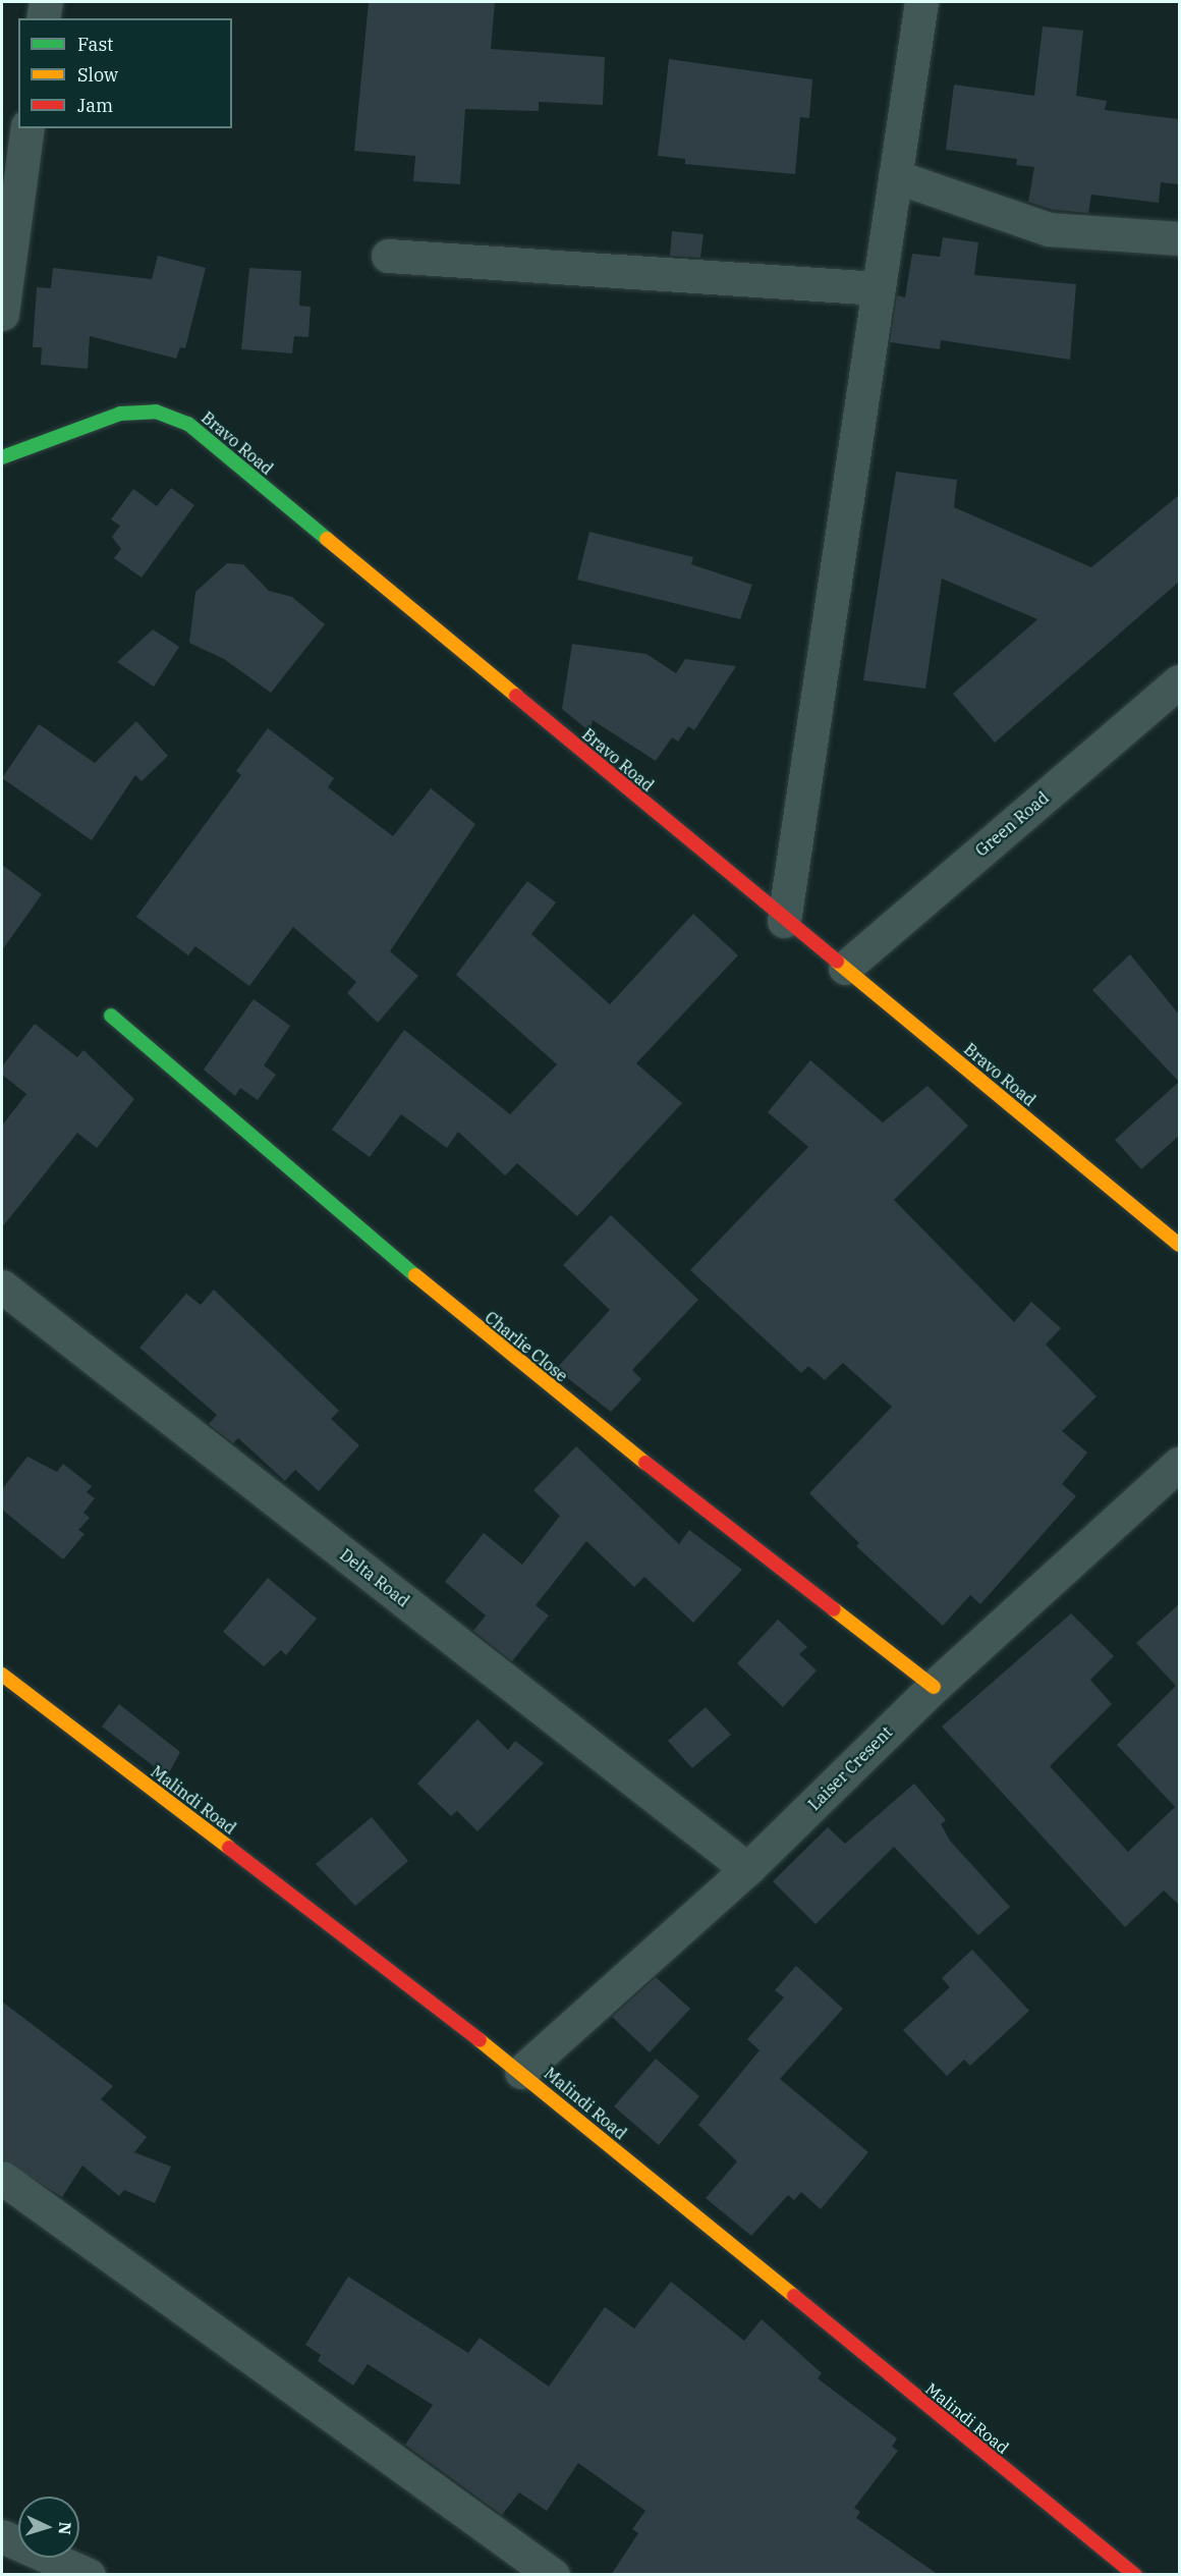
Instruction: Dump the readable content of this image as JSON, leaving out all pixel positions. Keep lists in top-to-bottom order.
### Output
{
  "streets": {
    "street": [
      "Bravo Road",
      "Green Road",
      "Charlie Close",
      "Delta Road",
      "Laiser Cresent",
      "Malindi Road"
    ]
  },
  "crossings": [
    ["Bravo Road", "Green Road"],
    ["Charlie Close", "Laiser Cresent"],
    ["Delta Road", "Laiser Cresent"],
    ["Laiser Cresent", "Malindi Road"]
  ],
  "legend": ["Fast", "Slow", "Jam"],
  "north": "right"
}
